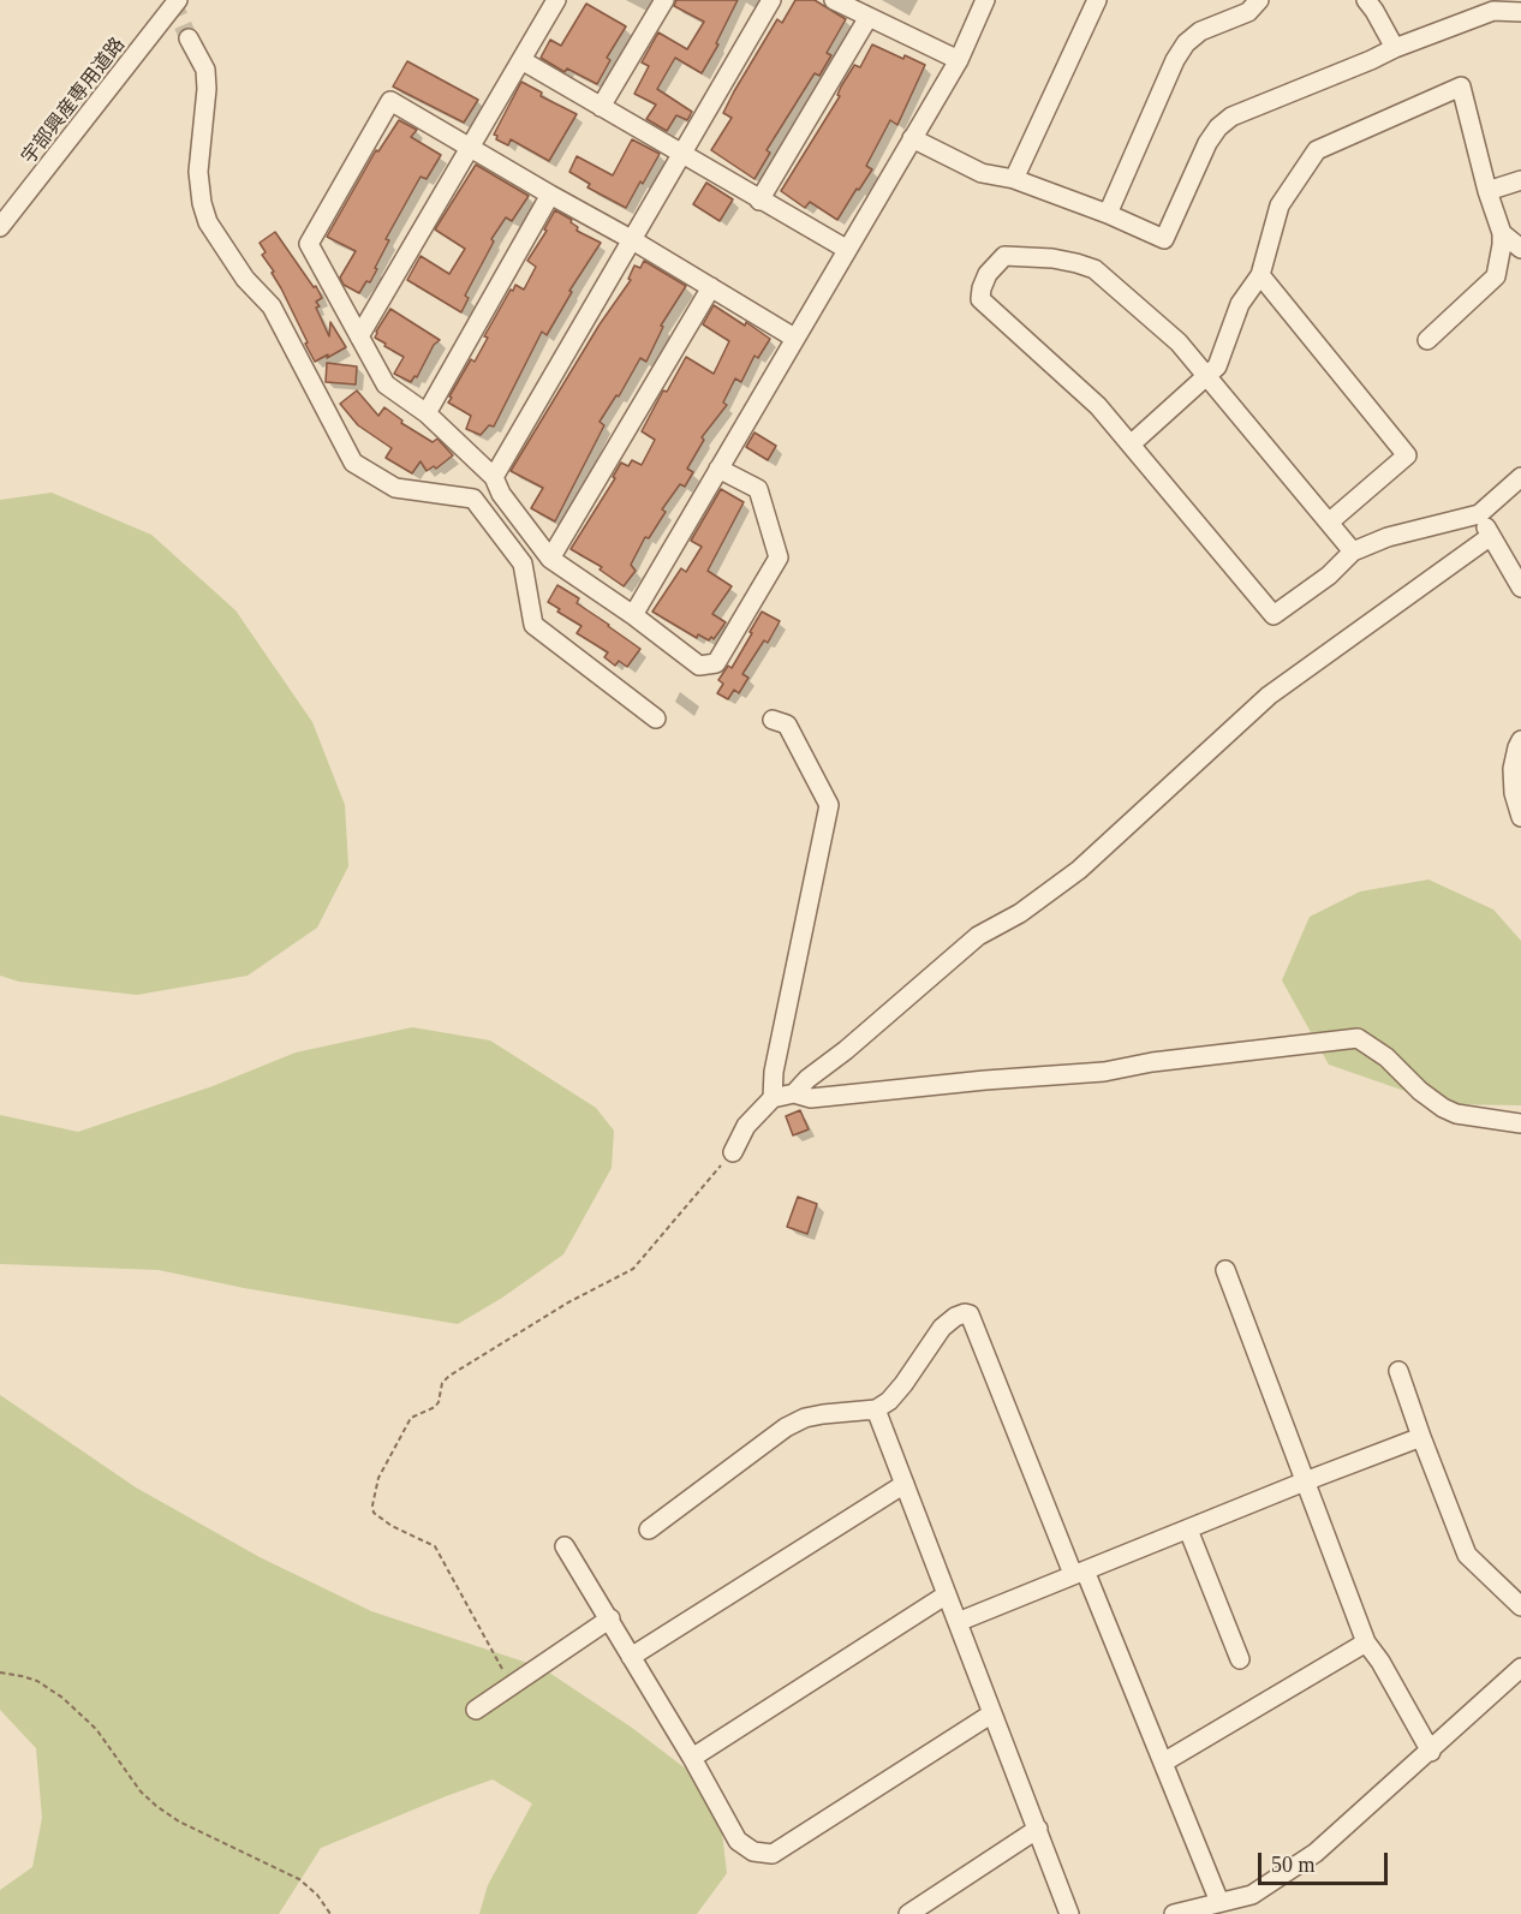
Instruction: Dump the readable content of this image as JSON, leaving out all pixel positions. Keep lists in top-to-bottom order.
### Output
{
  "streets": {
    "street": ["宇部興産専用道路"]
  },
  "scale_bar": "50 m"
}
